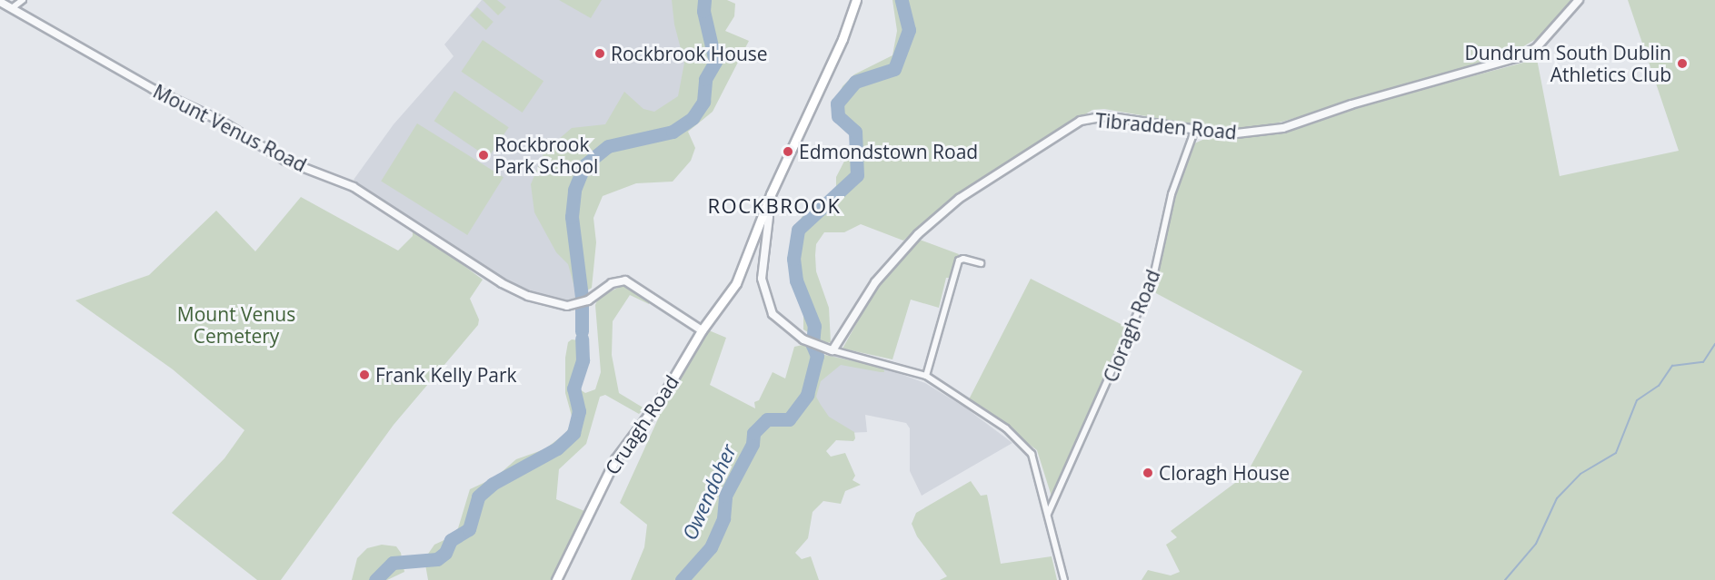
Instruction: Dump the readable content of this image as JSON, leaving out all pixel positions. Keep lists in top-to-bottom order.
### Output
{
  "streets": {
    "main road": ["Cruagh Road"],
    "street": ["Tibradden Road", "Mount Venus Road", "Cloragh Road"]
  },
  "crossings": [
    ["Tibradden Road", "Cloragh Road"],
    ["Mount Venus Road", "Cruagh Road"]
  ],
  "districts": ["ROCKBROOK"],
  "water": ["Owendoher"],
  "parks": ["Mount Venus Cemetery"],
  "places": [
    "Rockbrook House",
    "Dundrum South Dublin Athletics Club",
    "Edmondstown Road",
    "Rockbrook Park School",
    "Frank Kelly Park",
    "Cloragh House"
  ]
}
